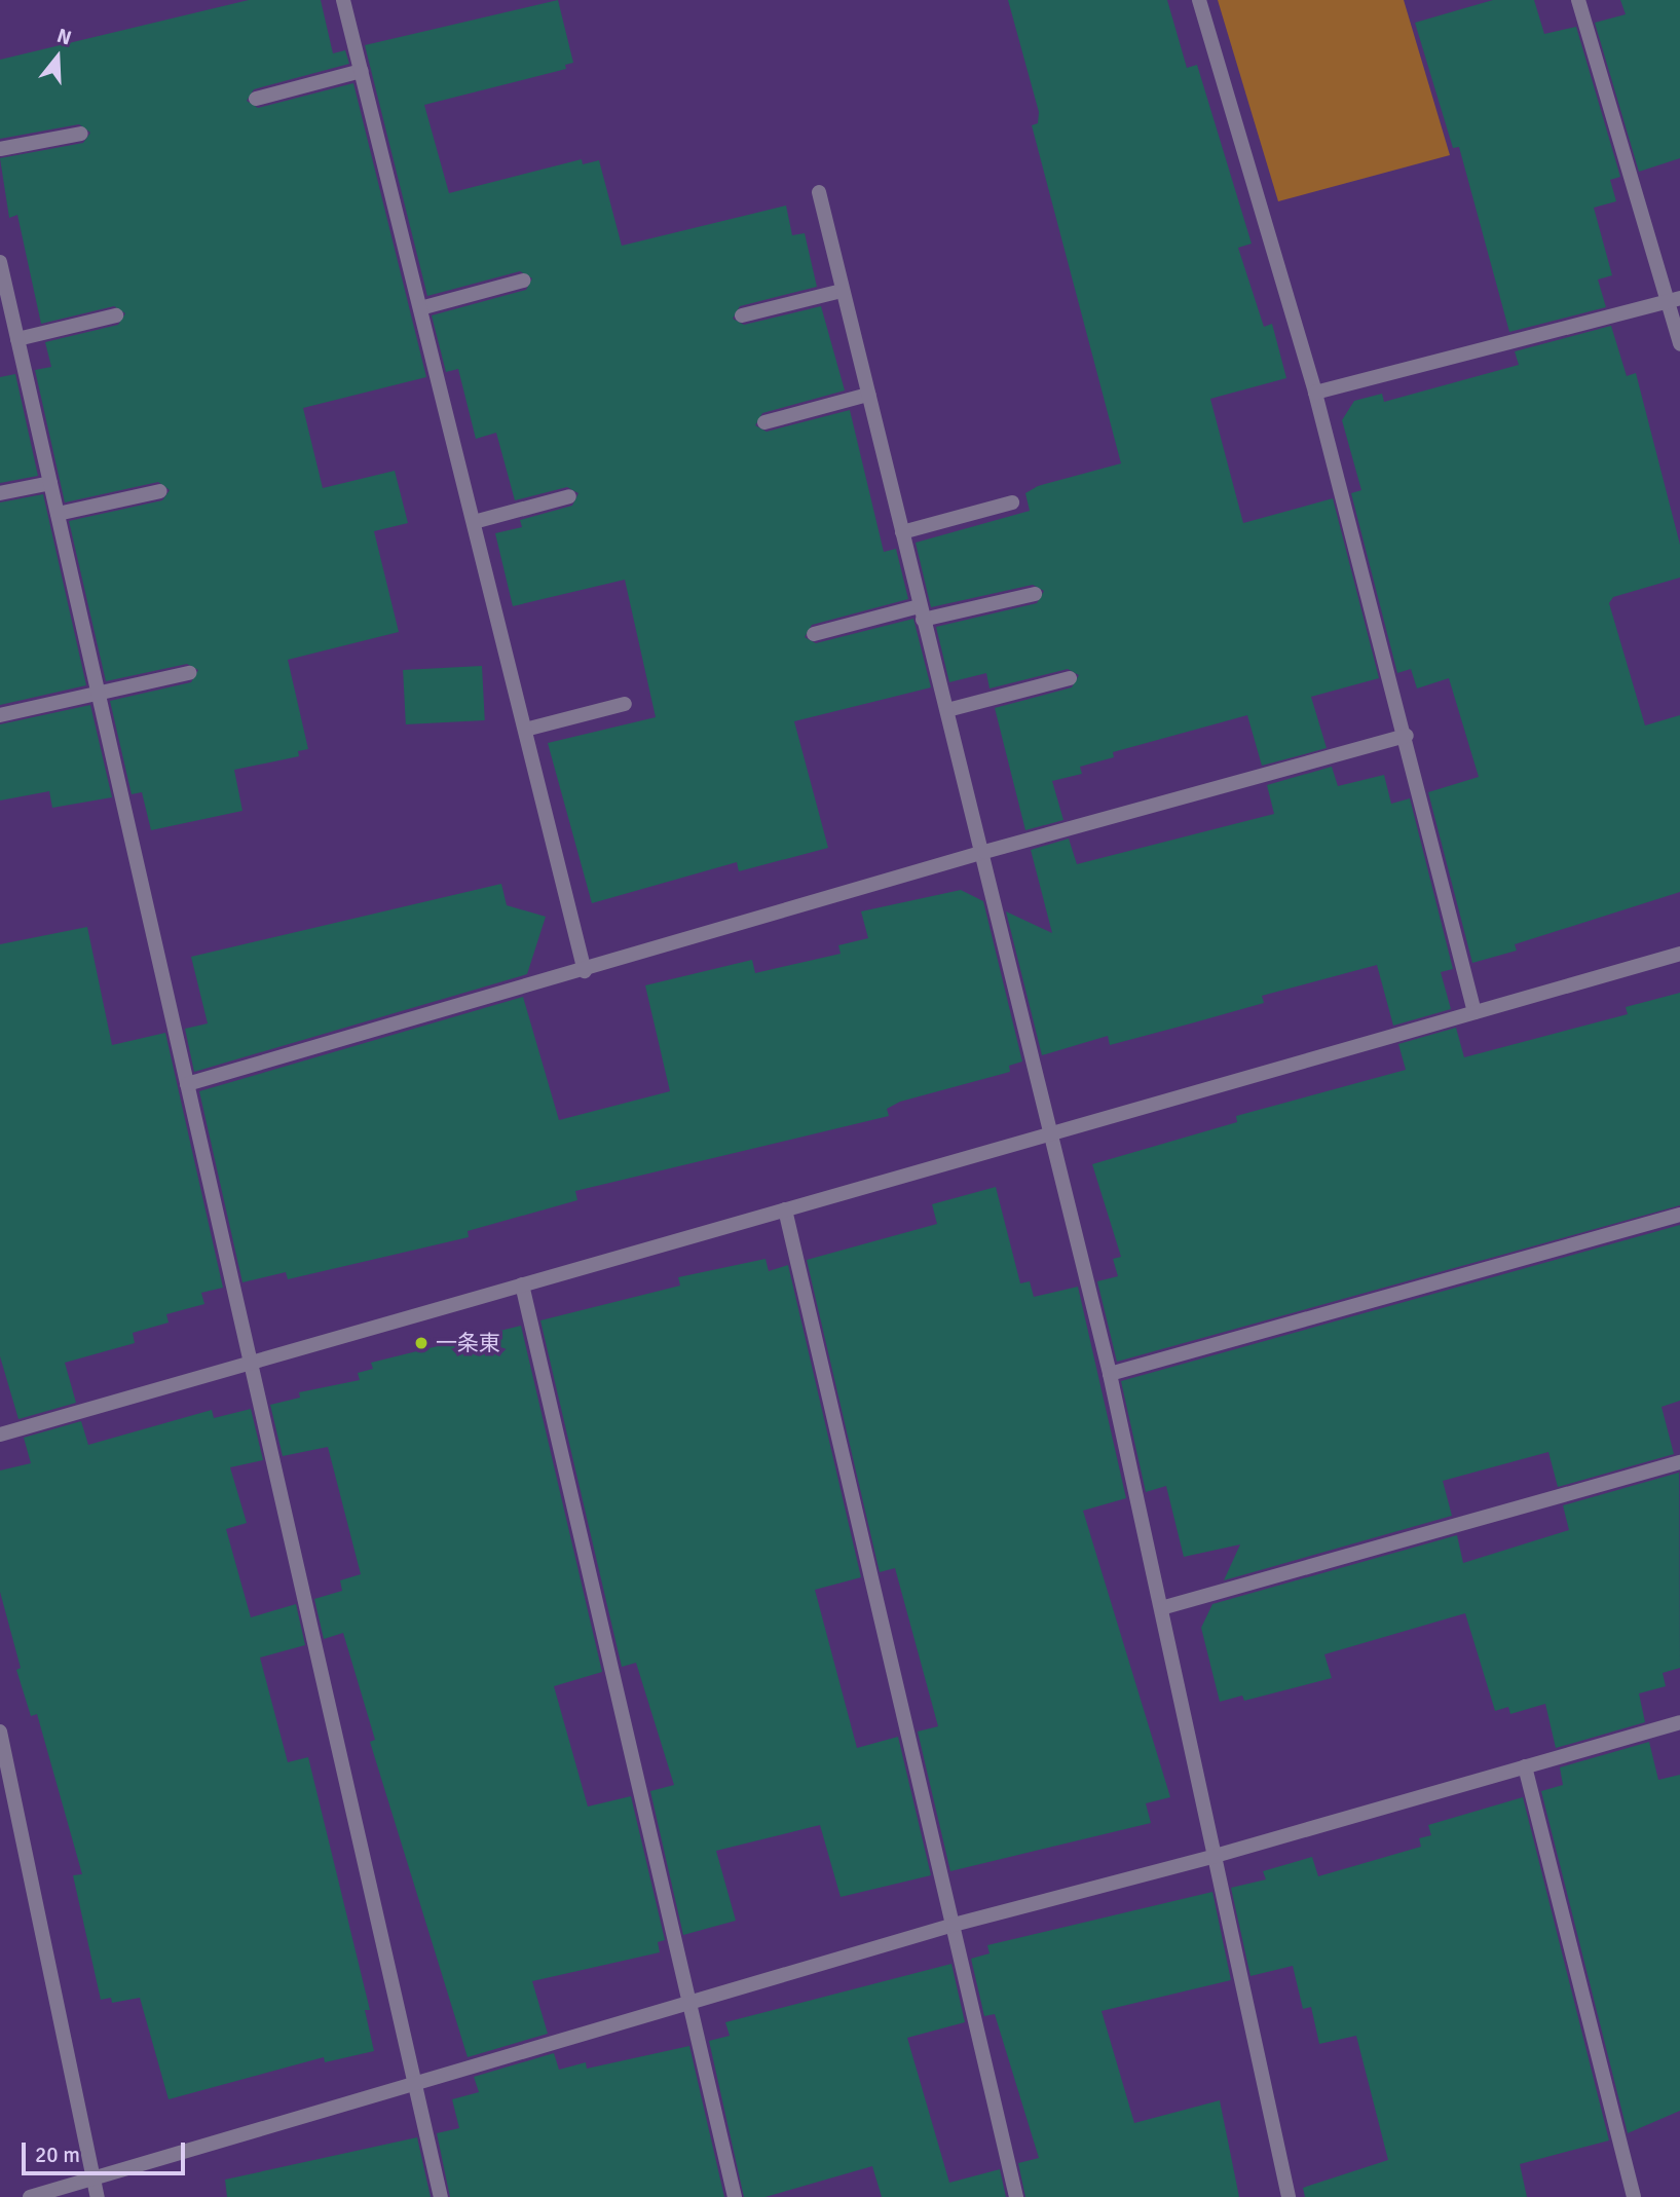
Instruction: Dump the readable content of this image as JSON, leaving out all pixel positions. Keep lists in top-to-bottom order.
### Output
{
  "places": ["一条東"],
  "scale_bar": "20 m",
  "north": "top"
}
